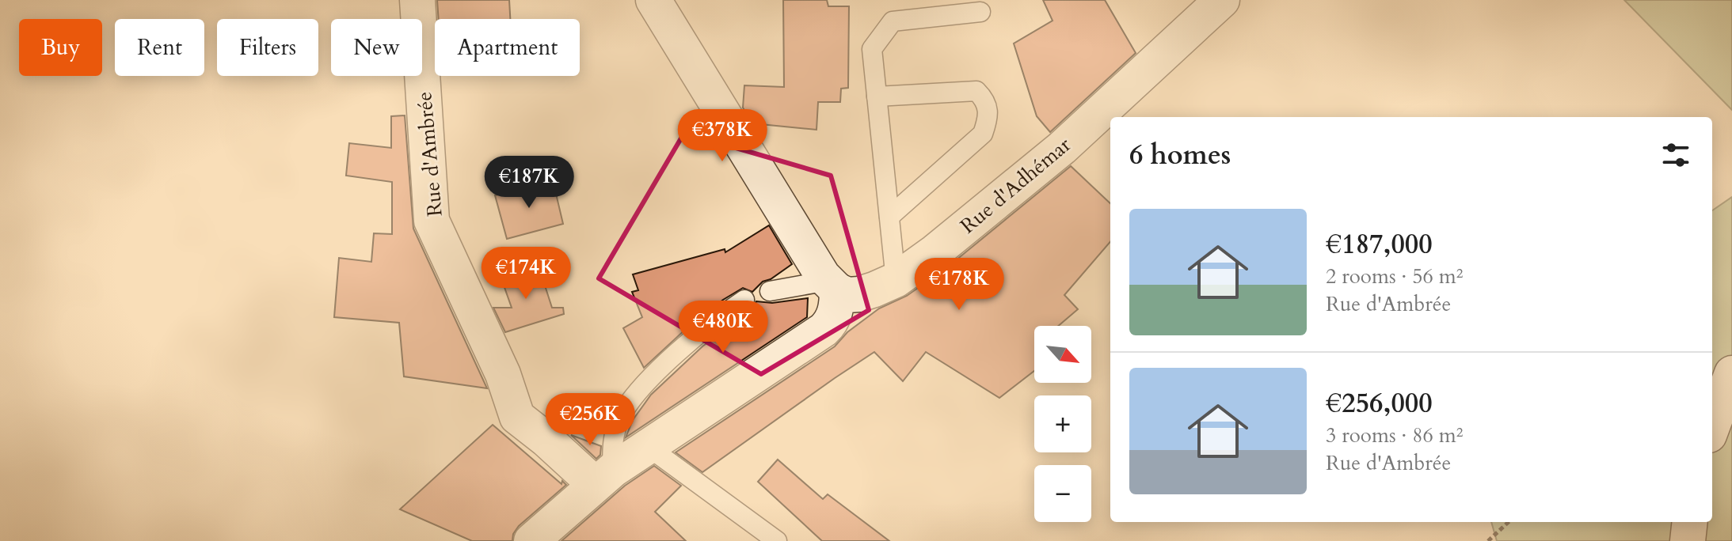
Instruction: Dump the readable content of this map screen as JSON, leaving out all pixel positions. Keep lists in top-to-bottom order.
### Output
{
  "streets": {
    "street": ["Rue d'Ambrée", "Rue d'Adhémar"]
  },
  "north": "bottom right",
  "page": {
    "chip": [
      "Buy",
      "Rent",
      "Filters",
      "New",
      "Apartment"
    ],
    "price": [
      "€378K",
      "€187K",
      "€174K",
      "€178K",
      "€480K",
      "€256K"
    ],
    "heading": "6 homes",
    "list": [
      {
        "name": "€187,000",
        "note": "2 rooms · 56 m² · Rue d'Ambrée"
      },
      {
        "name": "€256,000",
        "note": "3 rooms · 86 m² · Rue d'Ambrée"
      }
    ],
    "map_buttons": ["+", "−"]
  }
}
